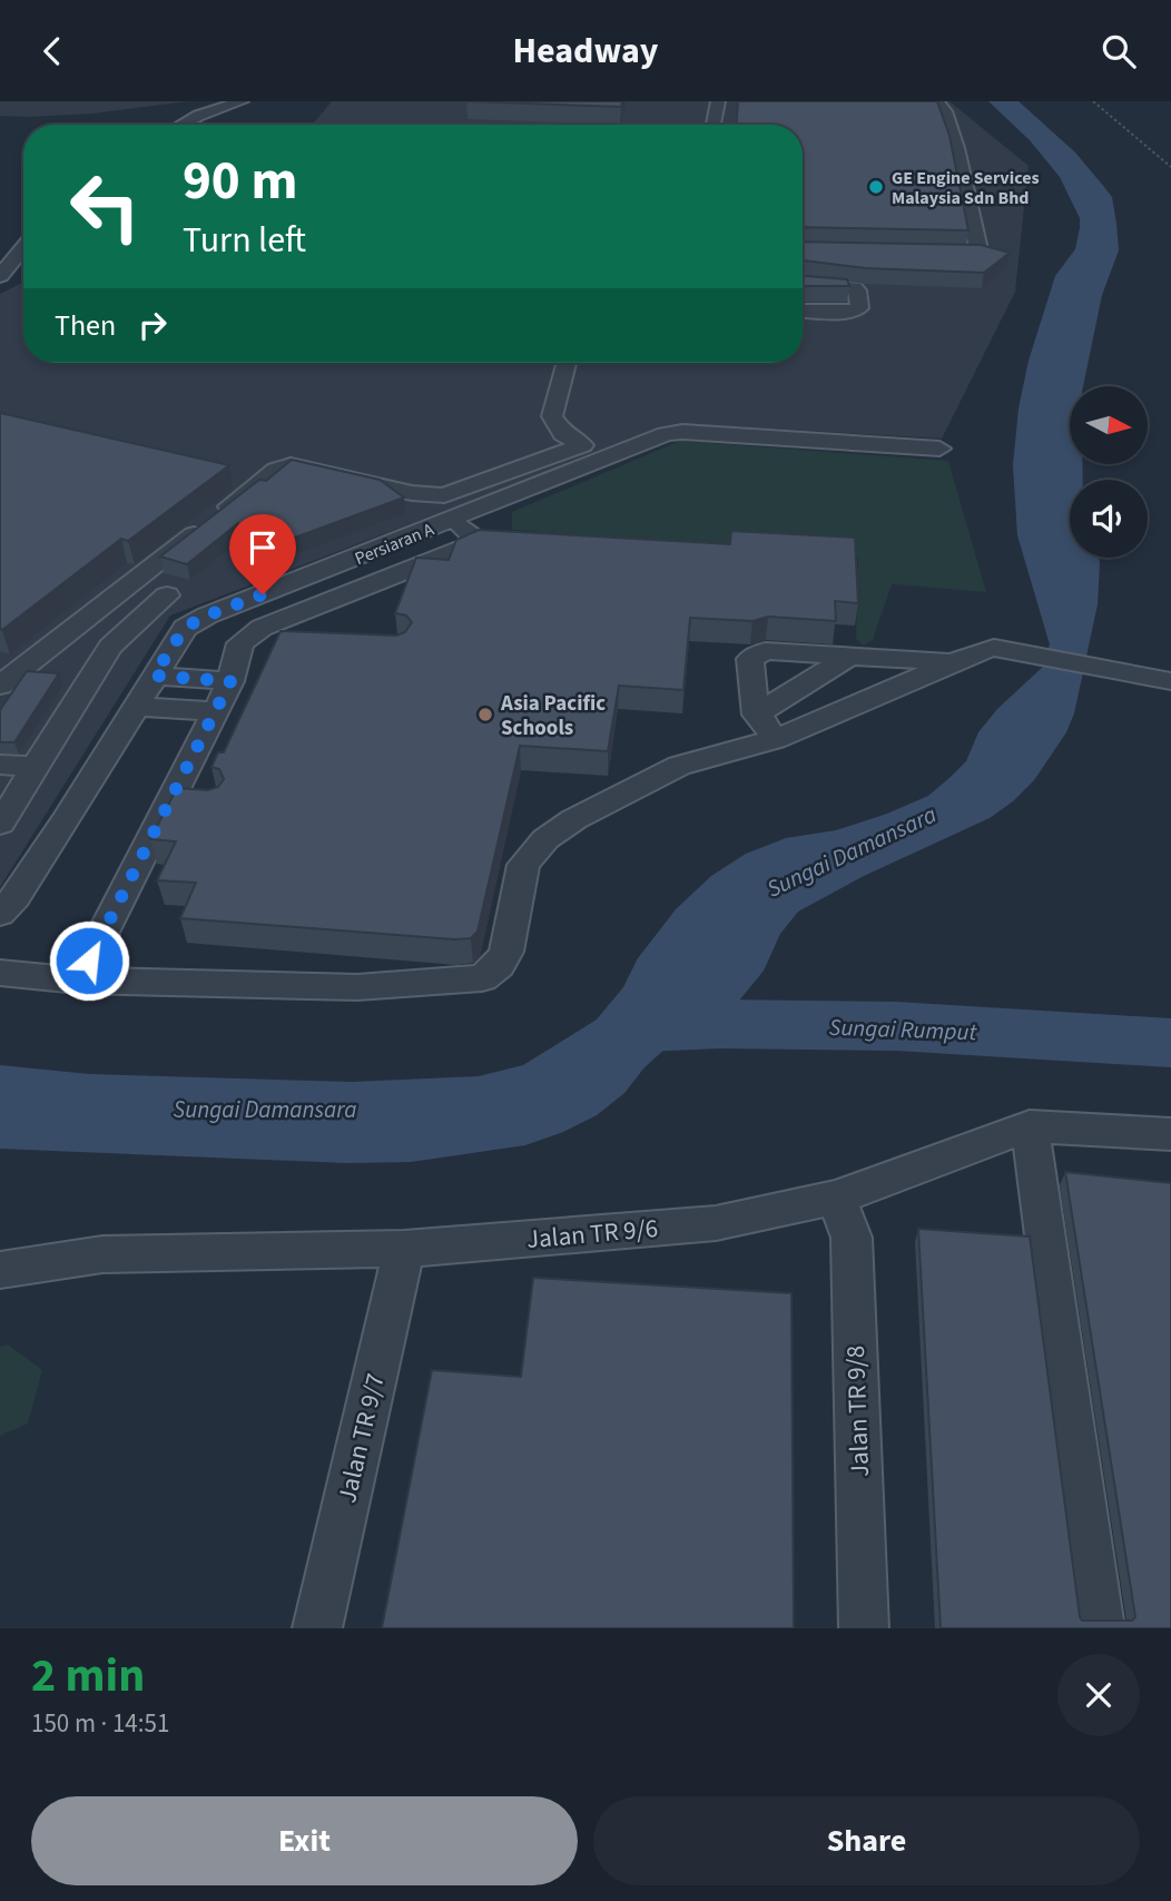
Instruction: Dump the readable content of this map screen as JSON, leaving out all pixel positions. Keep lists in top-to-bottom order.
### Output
{
  "streets": {
    "street": [
      "Persiaran A",
      "Jalan TR 9/6",
      "Jalan TR 9/8",
      "Jalan TR 9/7"
    ]
  },
  "crossings": [
    ["Jalan TR 9/6", "Jalan TR 9/8"],
    ["Jalan TR 9/6", "Jalan TR 9/7"]
  ],
  "water": ["Sungai Damansara", "Sungai Rumput"],
  "places": ["GE Engine Services Malaysia Sdn Bhd", "Asia Pacific Schools"],
  "north": "right",
  "page": {
    "header": "Headway",
    "turn": ["90 m", "Turn left"],
    "then": "Then",
    "heading": ["2 min", "150 m · 14:51"],
    "buttons": ["Exit", "Share"]
  }
}
